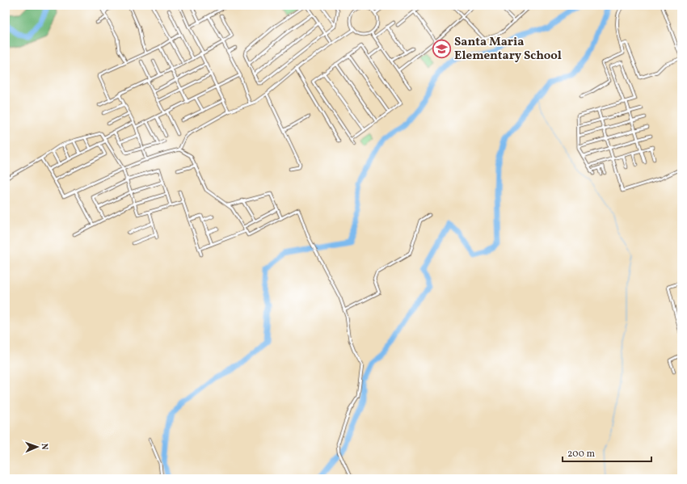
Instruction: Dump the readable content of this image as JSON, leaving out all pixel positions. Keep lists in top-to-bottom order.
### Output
{
  "places": {
    "school or university": ["Santa Maria Elementary School"]
  },
  "scale_bar": "200 m",
  "north": "right"
}
